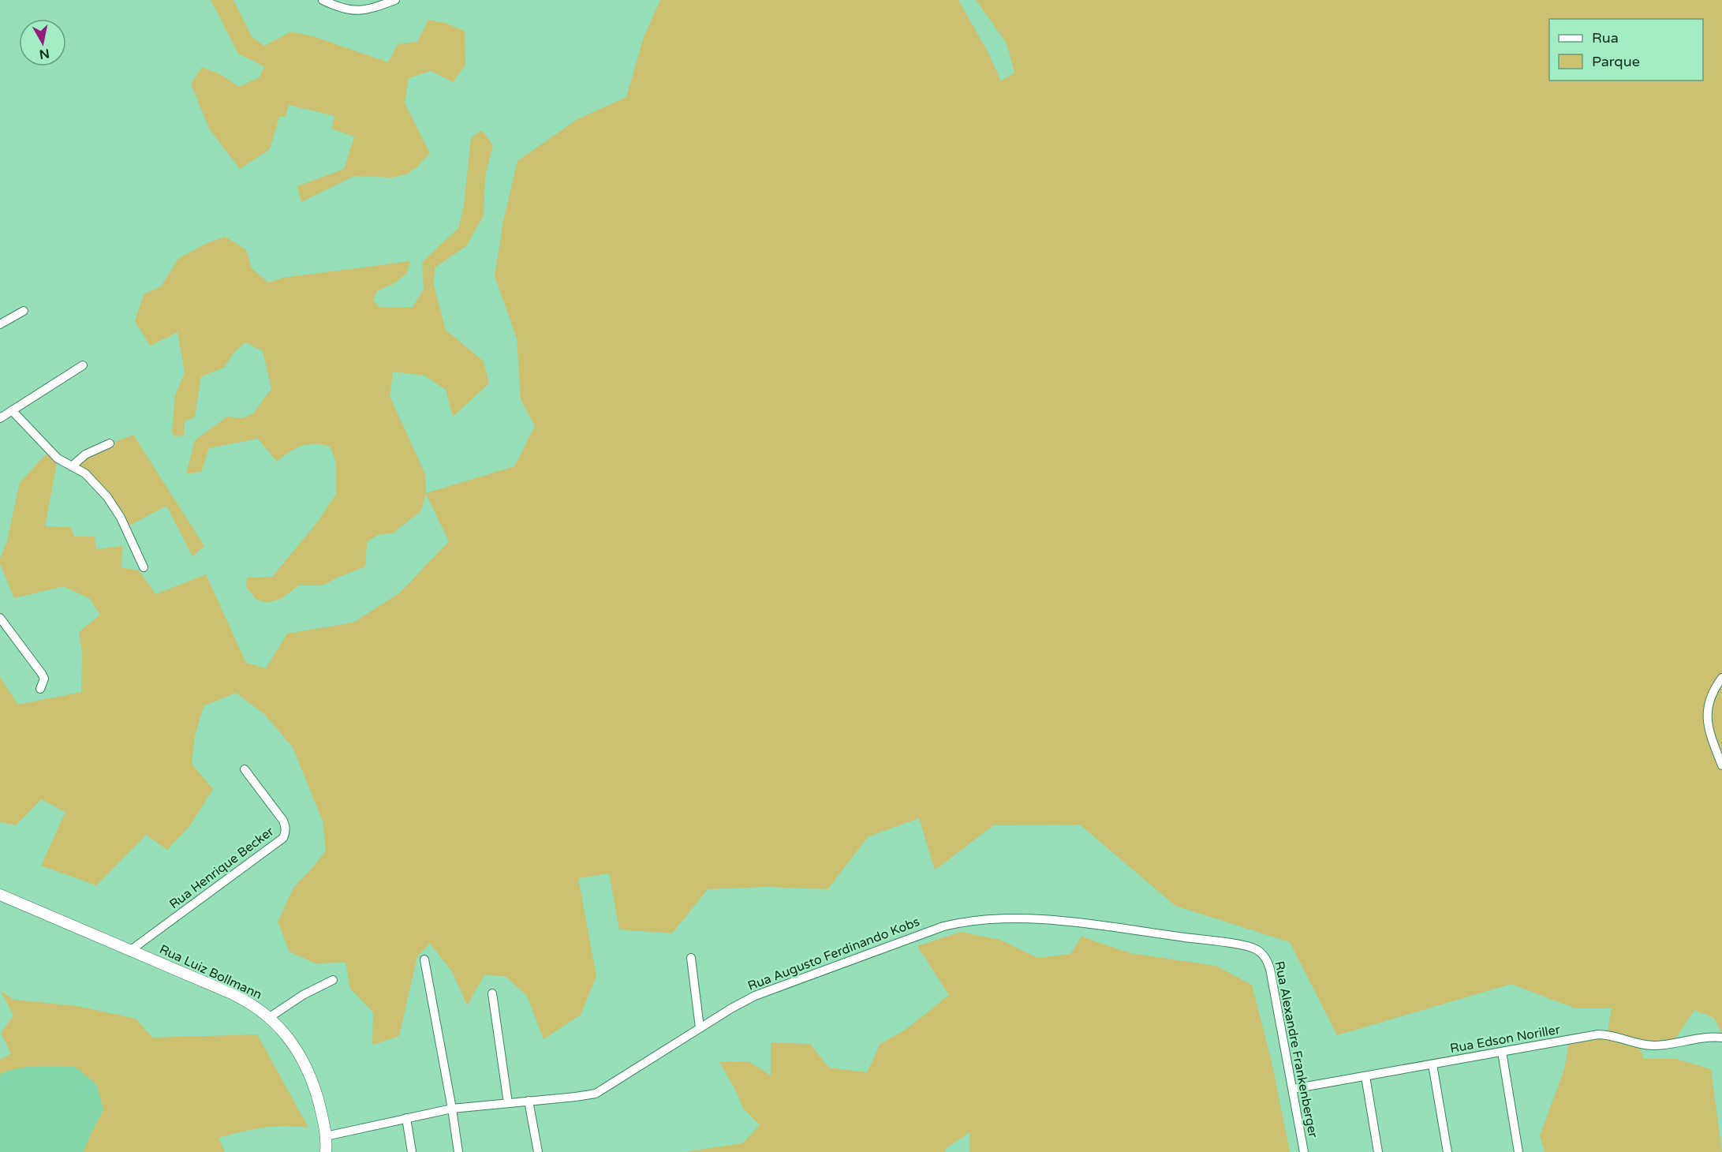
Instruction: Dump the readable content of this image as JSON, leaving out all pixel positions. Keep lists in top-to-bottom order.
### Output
{
  "streets": {
    "main road": ["Rua Luiz Bollmann"],
    "street": [
      "Rua Henrique Becker",
      "Rua Augusto Ferdinando Kobs",
      "Rua Edson Noriller",
      "Rua Alexandre Frankenberger"
    ]
  },
  "crossings": [
    ["Rua Henrique Becker", "Rua Luiz Bollmann"],
    ["Rua Augusto Ferdinando Kobs", "Rua Luiz Bollmann"],
    ["Rua Augusto Ferdinando Kobs", "Rua Alexandre Frankenberger"],
    ["Rua Edson Noriller", "Rua Alexandre Frankenberger"]
  ],
  "legend": ["Rua", "Parque"],
  "north": "bottom"
}
